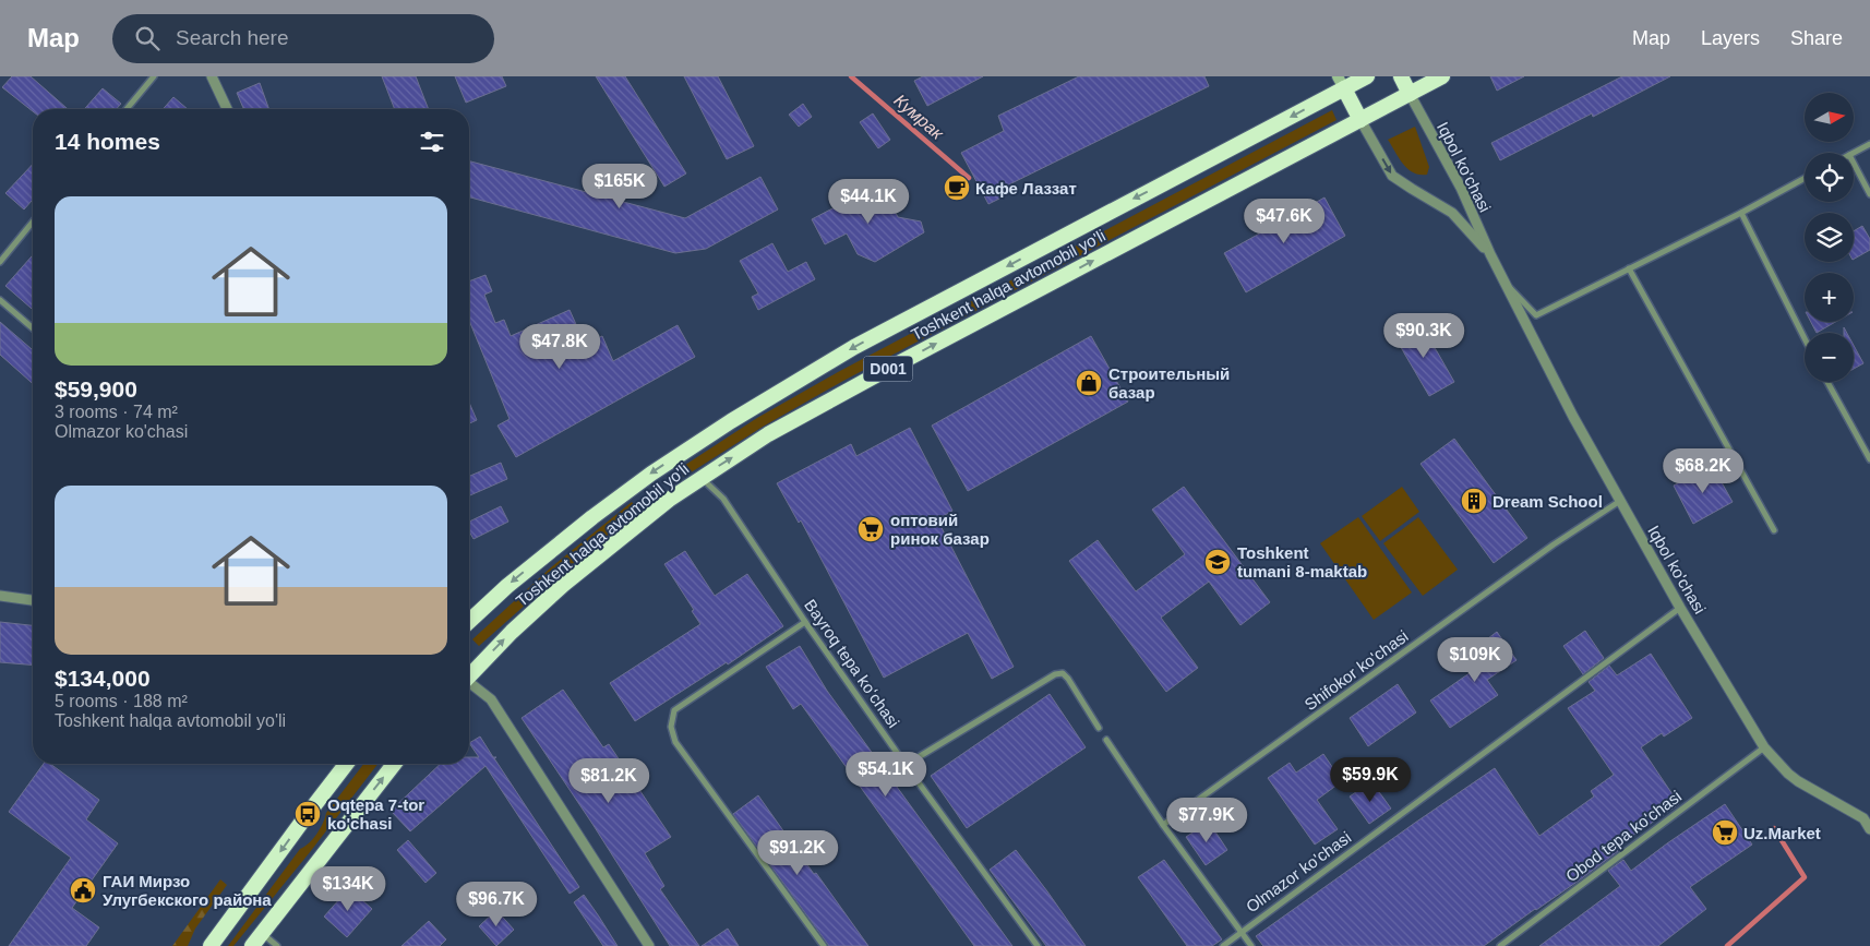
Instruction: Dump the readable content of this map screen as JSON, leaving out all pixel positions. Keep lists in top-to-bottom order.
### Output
{
  "streets": {
    "highway": ["Toshkent halqa avtomobil yo'li", "D001"],
    "street": [
      "Iqbol ko'chasi",
      "Bayroq tepa koʻchasi",
      "Shifokor ko'chasi",
      "Obod tepa ko'chasi",
      "Olmazor ko'chasi"
    ]
  },
  "crossings": [
    ["Iqbol ko'chasi", "Toshkent halqa avtomobil yo'li"],
    ["Iqbol ko'chasi", "Shifokor ko'chasi"],
    ["Iqbol ko'chasi", "Obod tepa ko'chasi"],
    ["Iqbol ko'chasi", "Olmazor ko'chasi"],
    ["Toshkent halqa avtomobil yo'li", "Bayroq tepa koʻchasi"]
  ],
  "water": ["Кумрак"],
  "places": {
    "cafe": ["Кафе Лаззат"],
    "shop": ["Строительный базар"],
    "building": ["Dream School"],
    "supermarket": ["оптовий ринок базар", "Uz.Market"],
    "school or university": ["Toshkent tumani 8-maktab"],
    "bus stop": ["Oqtepa 7-tor ko'chasi"],
    "public building": ["ГАИ Мирзо Улугбекского района"]
  },
  "north": "right",
  "page": {
    "header": "Map",
    "search": "Search here",
    "nav": ["Map", "Layers", "Share"],
    "map_buttons": ["+", "−"],
    "heading": "14 homes",
    "price": [
      "$165K",
      "$44.1K",
      "$47.6K",
      "$90.3K",
      "$47.8K",
      "$68.2K",
      "$109K",
      "$54.1K",
      "$59.9K",
      "$81.2K",
      "$77.9K",
      "$91.2K",
      "$134K",
      "$96.7K"
    ],
    "list": [
      {
        "name": "$59,900",
        "note": "3 rooms · 74 m² · Olmazor ko'chasi"
      },
      {
        "name": "$134,000",
        "note": "5 rooms · 188 m² · Toshkent halqa avtomobil yo'li"
      }
    ]
  }
}
